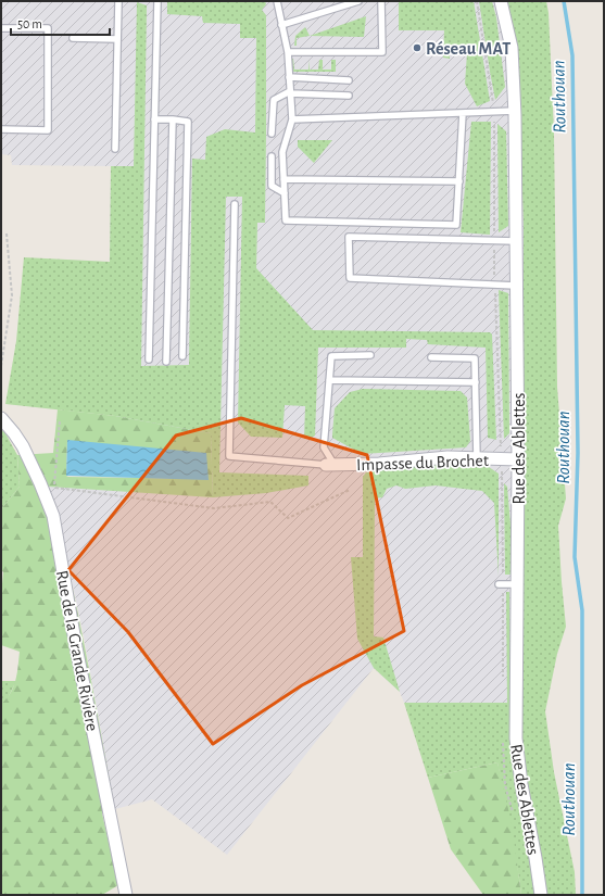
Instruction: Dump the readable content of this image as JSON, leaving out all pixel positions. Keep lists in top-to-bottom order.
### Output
{
  "streets": {
    "street": ["Rue des Ablettes", "Impasse du Brochet", "Rue de la Grande Rivière"]
  },
  "crossings": [
    ["Rue des Ablettes", "Impasse du Brochet"]
  ],
  "water": ["Routhouan"],
  "places": ["Réseau MAT"],
  "scale_bar": "50 m"
}
